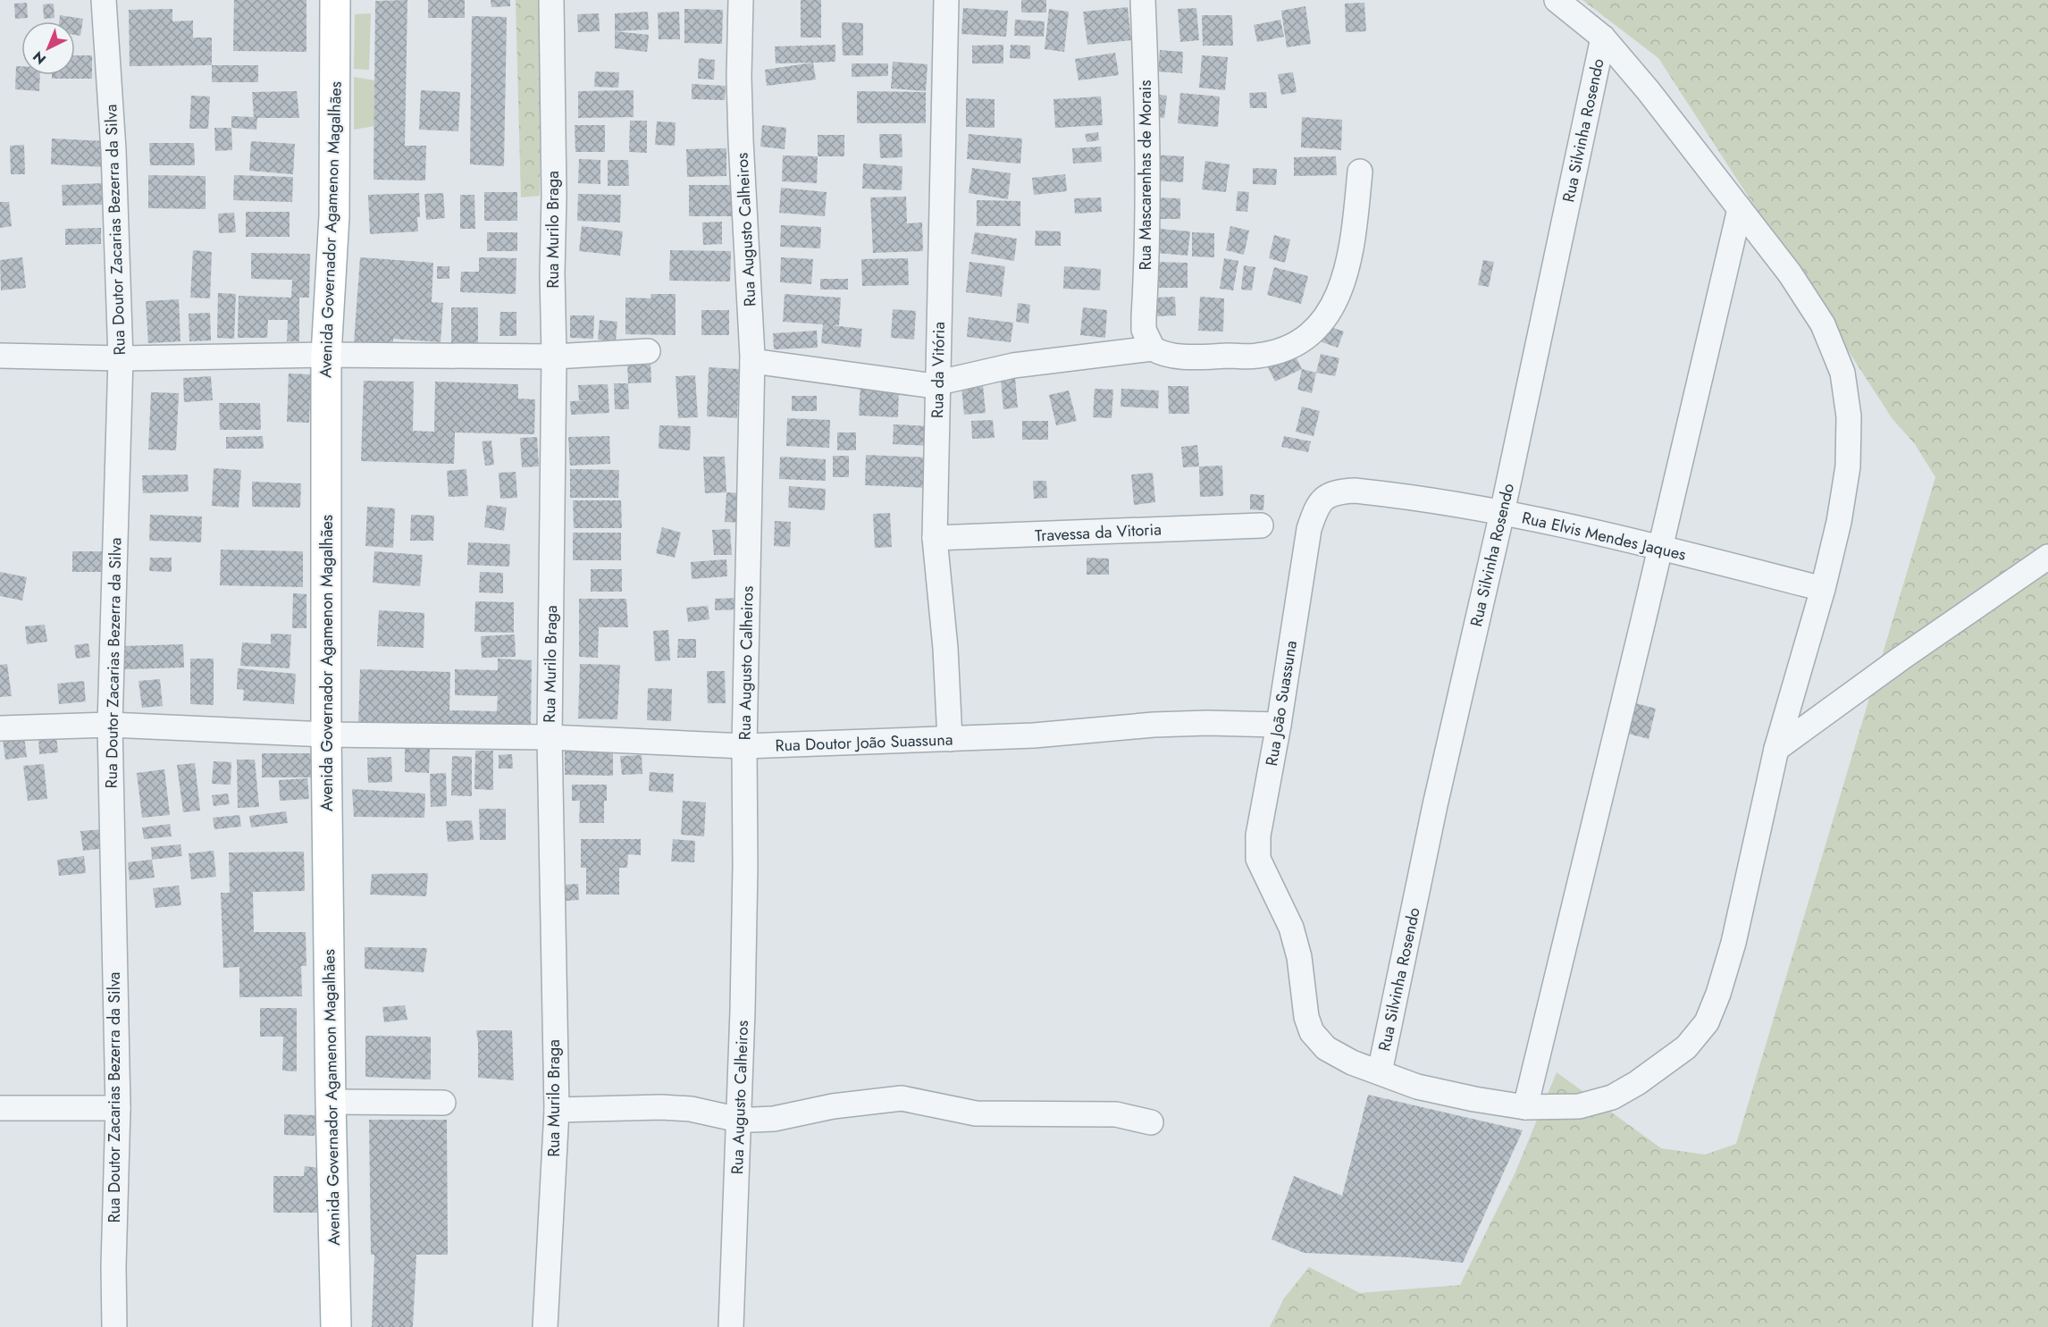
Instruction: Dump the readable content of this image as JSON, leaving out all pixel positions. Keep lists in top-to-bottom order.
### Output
{
  "streets": {
    "main road": ["Avenida Governador Agamenon Magalhães"],
    "street": [
      "Rua Silvinha Rosendo",
      "Rua Mascarenhas de Morais",
      "Rua Doutor Zacarias Bezerra da Silva",
      "Rua Murilo Braga",
      "Rua Augusto Calheiros",
      "Rua da Vitória",
      "Travessa da Vitoria",
      "Rua Elvis Mendes Jaques",
      "Rua João Suassuna",
      "Rua Doutor João Suassuna"
    ]
  },
  "crossings": [
    ["Rua Silvinha Rosendo", "Rua Elvis Mendes Jaques"],
    ["Rua Silvinha Rosendo", "Rua João Suassuna"],
    ["Rua Doutor Zacarias Bezerra da Silva", "Rua Doutor João Suassuna"],
    ["Avenida Governador Agamenon Magalhães", "Rua Doutor João Suassuna"],
    ["Rua Murilo Braga", "Rua Doutor João Suassuna"],
    ["Rua Augusto Calheiros", "Rua Doutor João Suassuna"],
    ["Rua da Vitória", "Travessa da Vitoria"],
    ["Rua da Vitória", "Rua Doutor João Suassuna"],
    ["Rua Elvis Mendes Jaques", "Rua João Suassuna"],
    ["Rua João Suassuna", "Rua Doutor João Suassuna"]
  ],
  "north": "bottom left"
}
